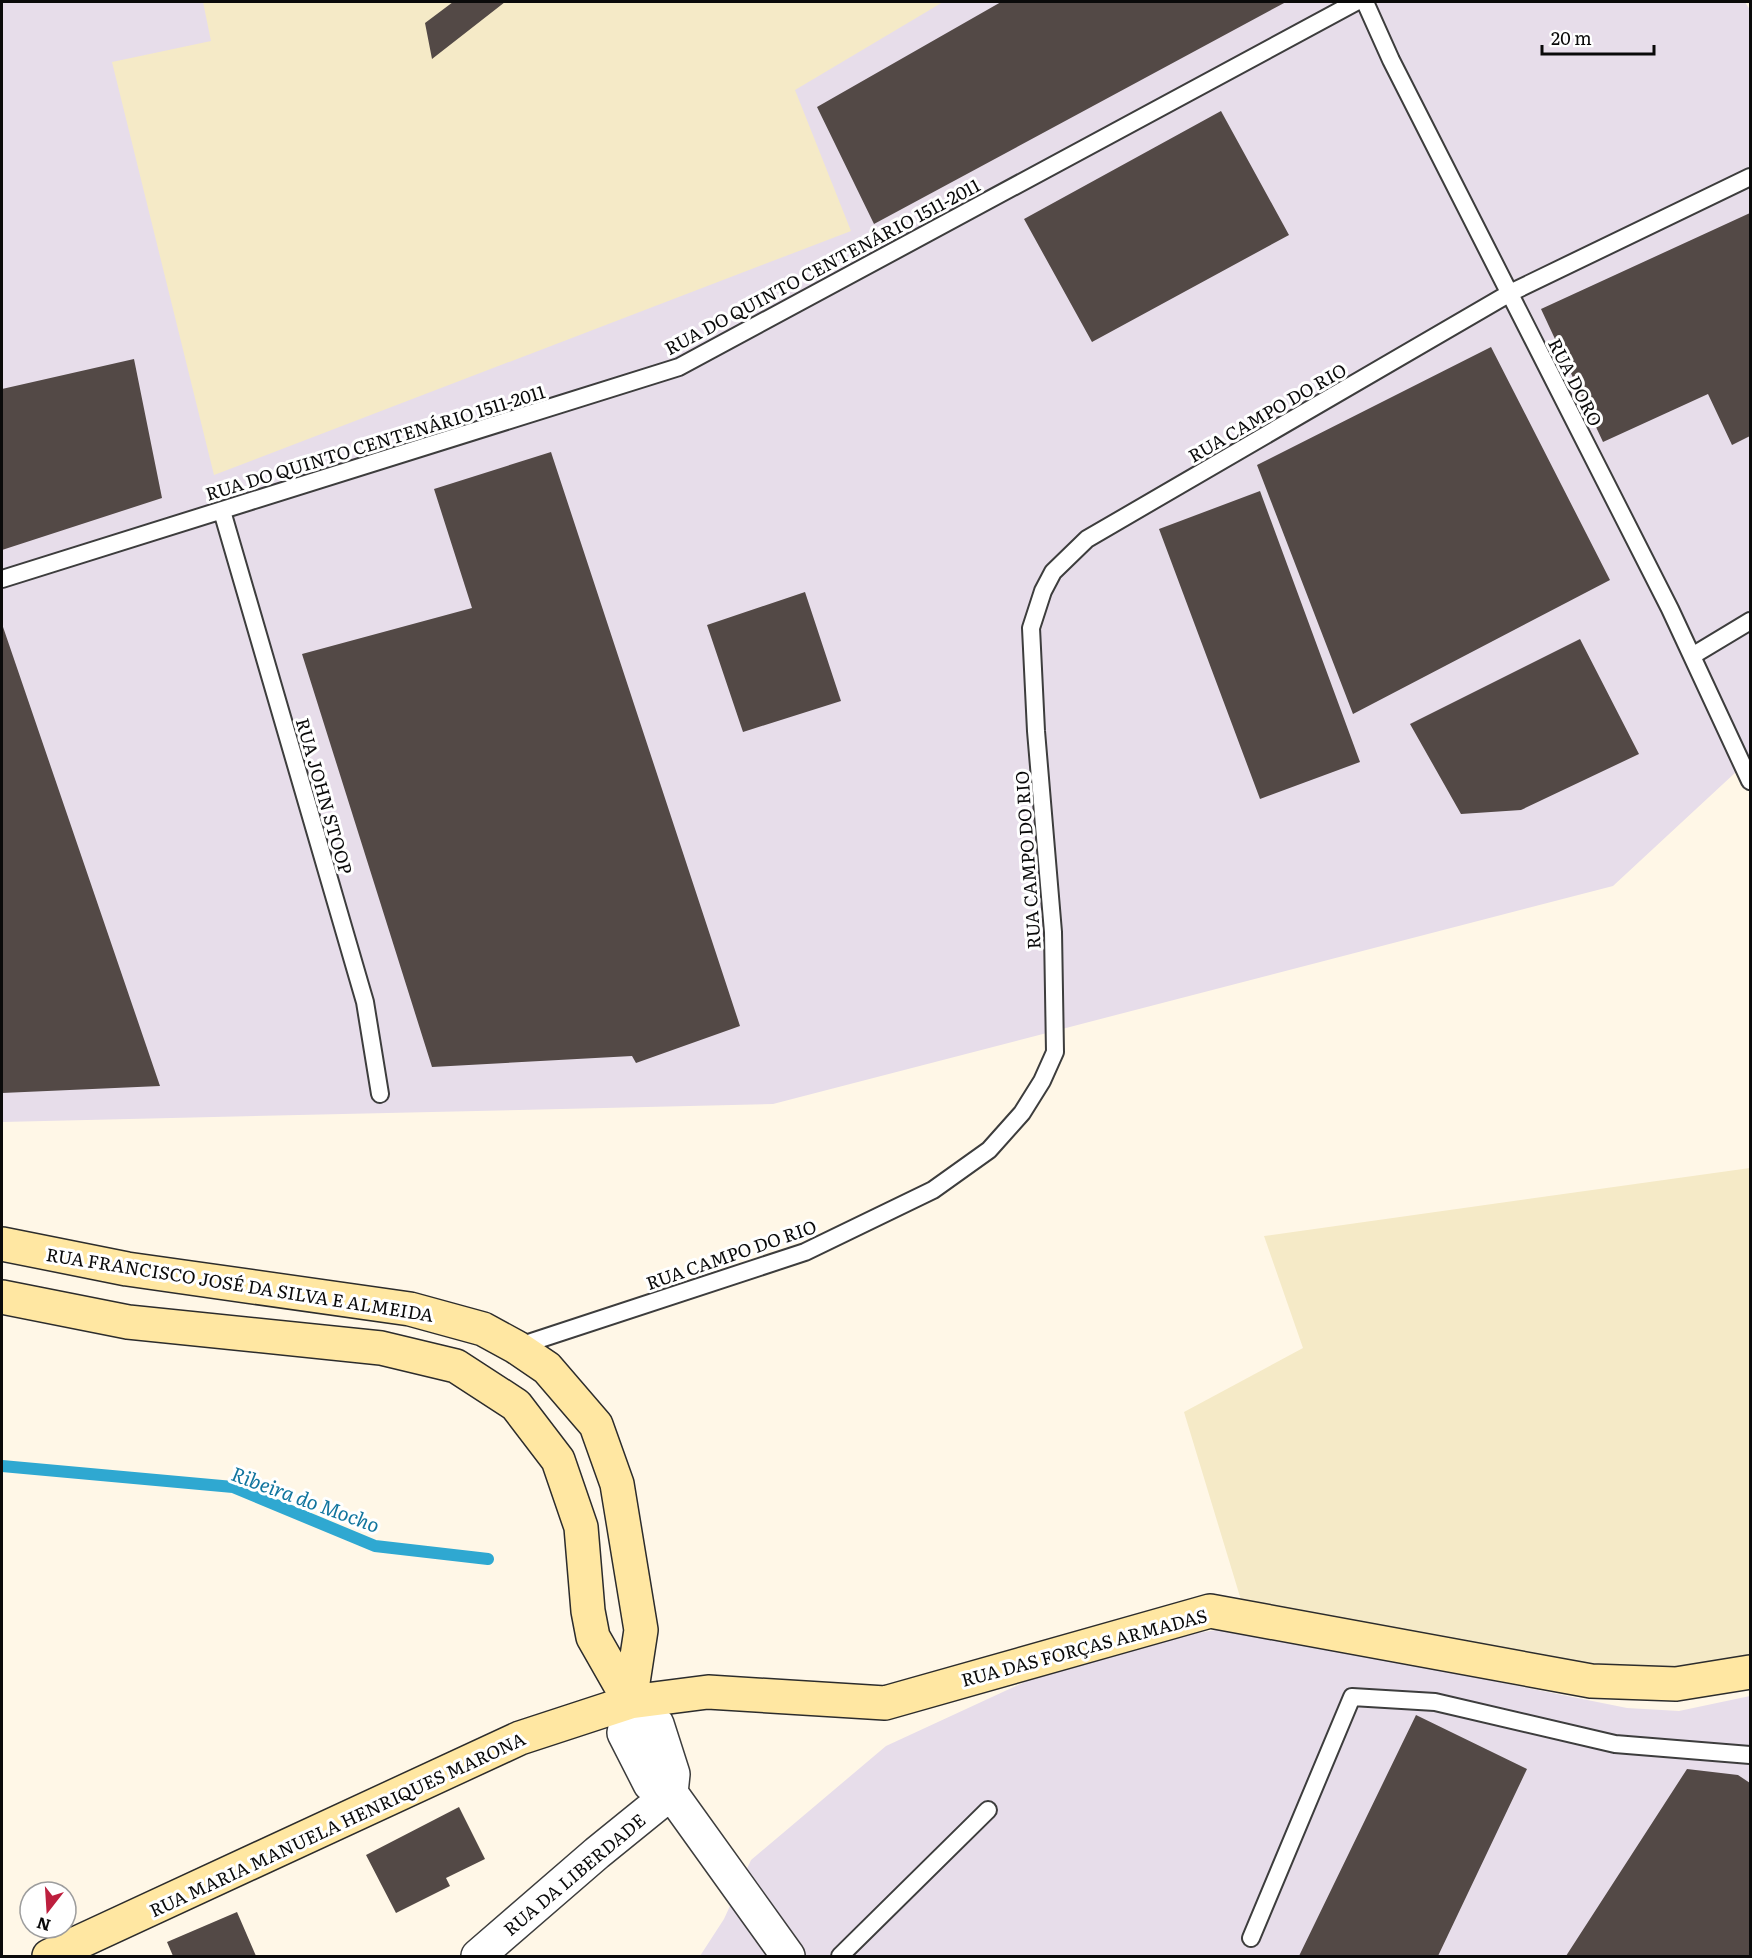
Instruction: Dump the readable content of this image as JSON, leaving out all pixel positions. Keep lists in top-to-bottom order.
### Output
{
  "streets": {
    "street": [
      "RUA FRANCISCO JOSÉ DA SILVA E ALMEIDA",
      "RUA DAS FORÇAS ARMADAS",
      "RUA MARIA MANUELA HENRIQUES MARONA",
      "RUA DA LIBERDADE"
    ],
    "lane": [
      "RUA DO QUINTO CENTENÁRIO 1511-2011",
      "RUA DORO",
      "RUA CAMPO DO RIO",
      "RUA JOHN STOOP"
    ]
  },
  "crossings": [
    ["RUA DO QUINTO CENTENÁRIO 1511-2011", "RUA JOHN STOOP"],
    ["RUA DORO", "RUA CAMPO DO RIO"],
    ["RUA CAMPO DO RIO", "RUA FRANCISCO JOSÉ DA SILVA E ALMEIDA"],
    ["RUA FRANCISCO JOSÉ DA SILVA E ALMEIDA", "RUA DAS FORÇAS ARMADAS"],
    ["RUA FRANCISCO JOSÉ DA SILVA E ALMEIDA", "RUA MARIA MANUELA HENRIQUES MARONA"],
    ["RUA DAS FORÇAS ARMADAS", "RUA MARIA MANUELA HENRIQUES MARONA"]
  ],
  "water": ["Ribeira do Mocho"],
  "scale_bar": "20 m",
  "north": "bottom"
}
